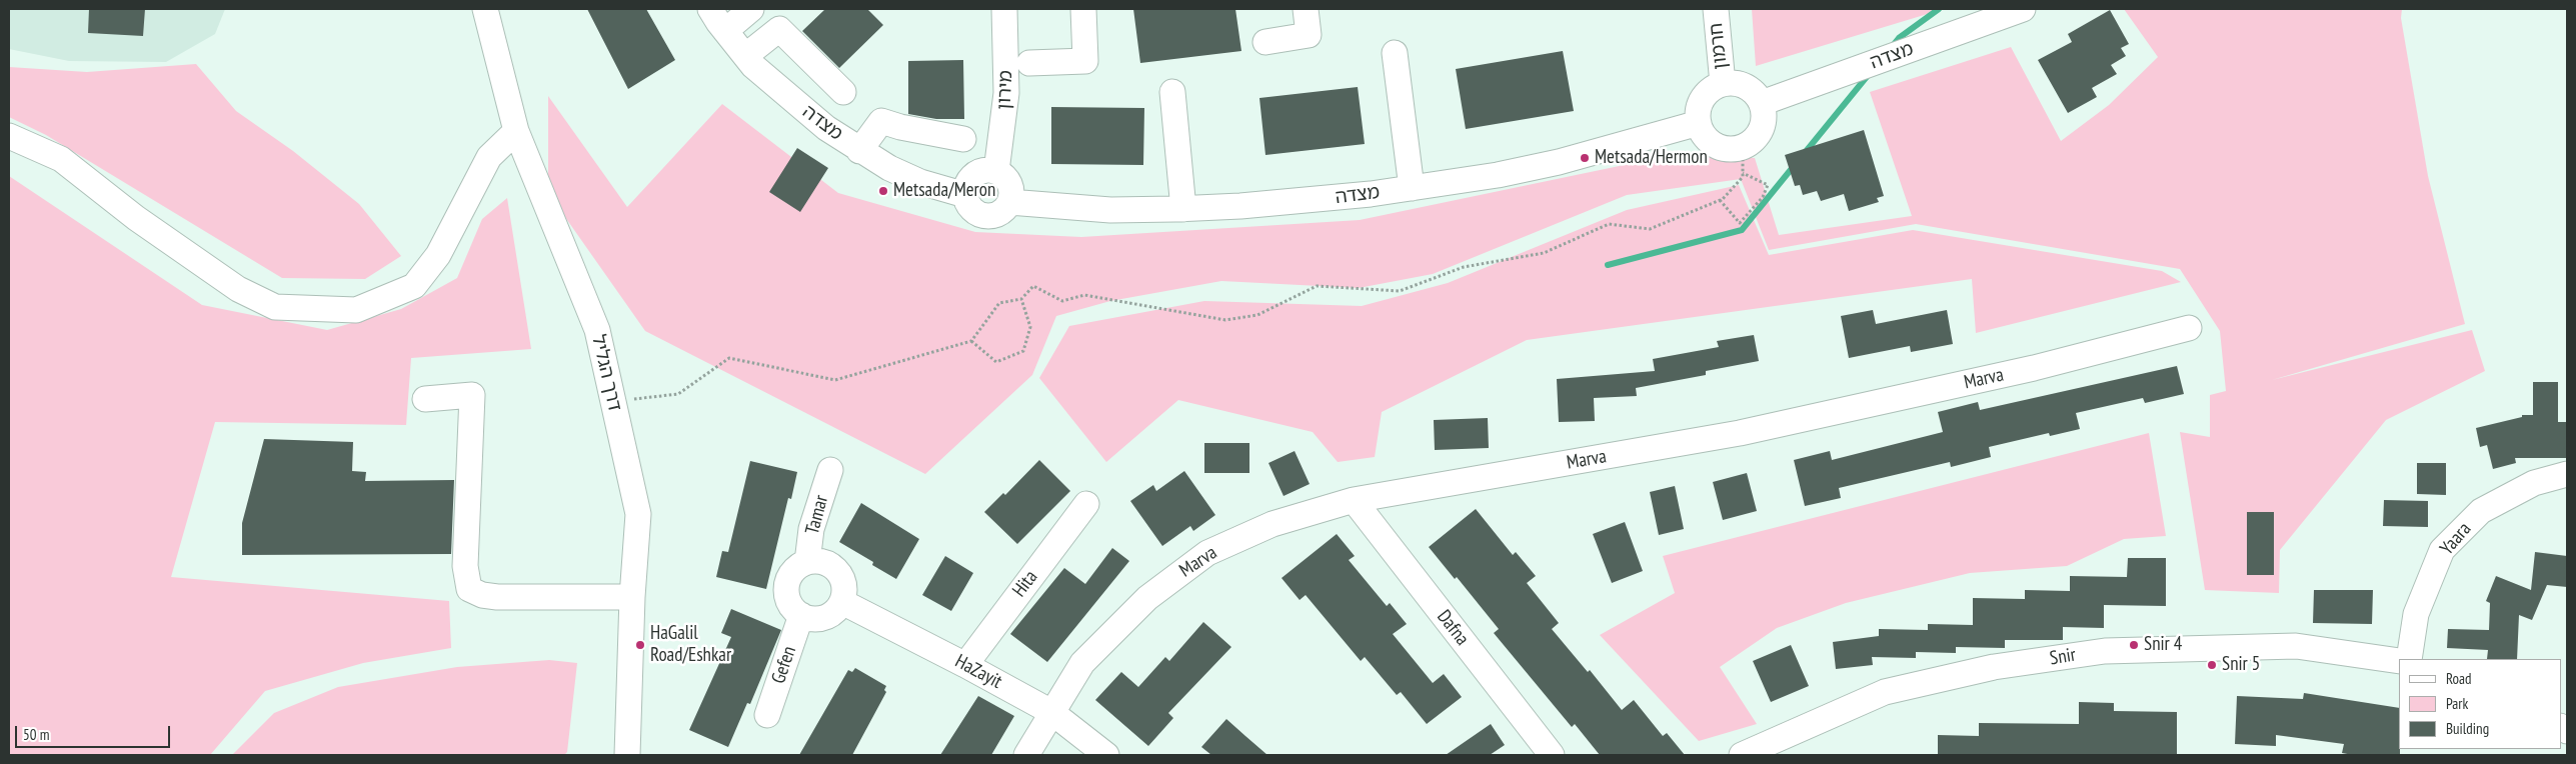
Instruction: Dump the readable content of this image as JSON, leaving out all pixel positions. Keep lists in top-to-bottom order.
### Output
{
  "streets": {
    "street": [
      "חרמון",
      "מצדה",
      "מירון",
      "דרך הגליל",
      "Marva",
      "Tamar",
      "Yaara",
      "Hita",
      "Dafna",
      "Snir",
      "Gefen",
      "HaZayit"
    ]
  },
  "crossings": [
    ["חרמון", "מצדה"],
    ["מצדה", "מירון"],
    ["Marva", "Dafna"],
    ["Marva", "HaZayit"],
    ["Tamar", "Gefen"],
    ["Tamar", "HaZayit"],
    ["Hita", "HaZayit"],
    ["Gefen", "HaZayit"]
  ],
  "places": [
    "Metsada/Hermon",
    "Metsada/Meron",
    "HaGalil Road/Eshkar",
    "Snir 4",
    "Snir 5"
  ],
  "legend": ["Road", "Park", "Building"],
  "scale_bar": "50 m"
}
